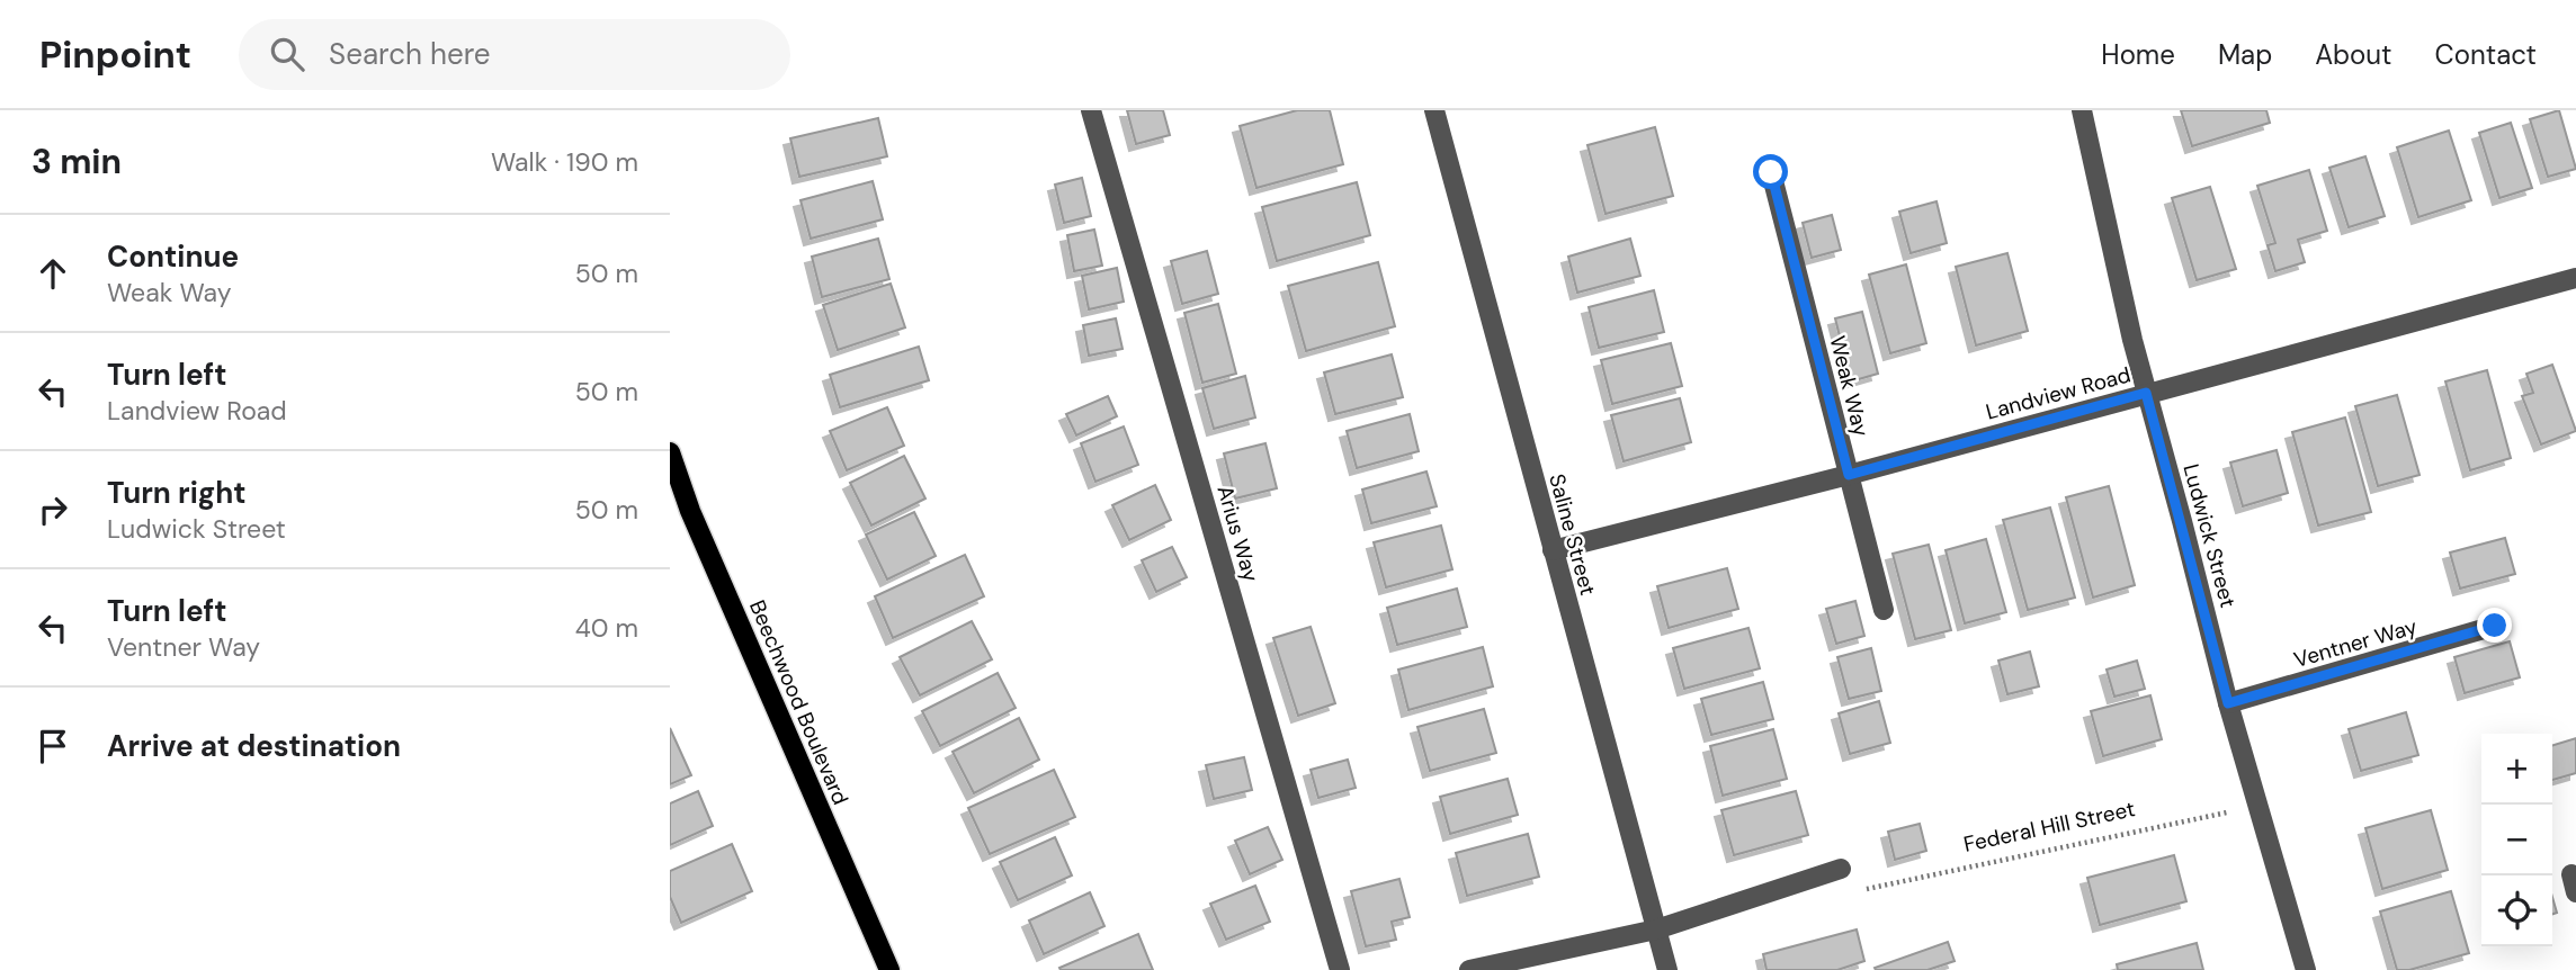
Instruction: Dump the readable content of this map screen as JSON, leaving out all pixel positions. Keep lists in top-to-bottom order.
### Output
{
  "streets": {
    "main road": ["Beechwood Boulevard"],
    "street": [
      "Weak Way",
      "Landview Road",
      "Arius Way",
      "Saline Street",
      "Ludwick Street",
      "Ventner Way"
    ],
    "path": ["Federal Hill Street"]
  },
  "crossings": [
    ["Weak Way", "Landview Road"],
    ["Landview Road", "Saline Street"],
    ["Landview Road", "Ludwick Street"],
    ["Ludwick Street", "Ventner Way"],
    ["Ludwick Street", "Federal Hill Street"]
  ],
  "page": {
    "header": "Pinpoint",
    "search": "Search here",
    "nav": [
      "Home",
      "Map",
      "About",
      "Contact"
    ],
    "heading": ["3 min", "Walk · 190 m"],
    "list": [
      ["Continue", "Weak Way", "50 m"],
      ["Turn left", "Landview Road", "50 m"],
      ["Turn right", "Ludwick Street", "50 m"],
      ["Turn left", "Ventner Way", "40 m"],
      "Arrive at destination"
    ],
    "map_buttons": ["+", "−"]
  }
}
